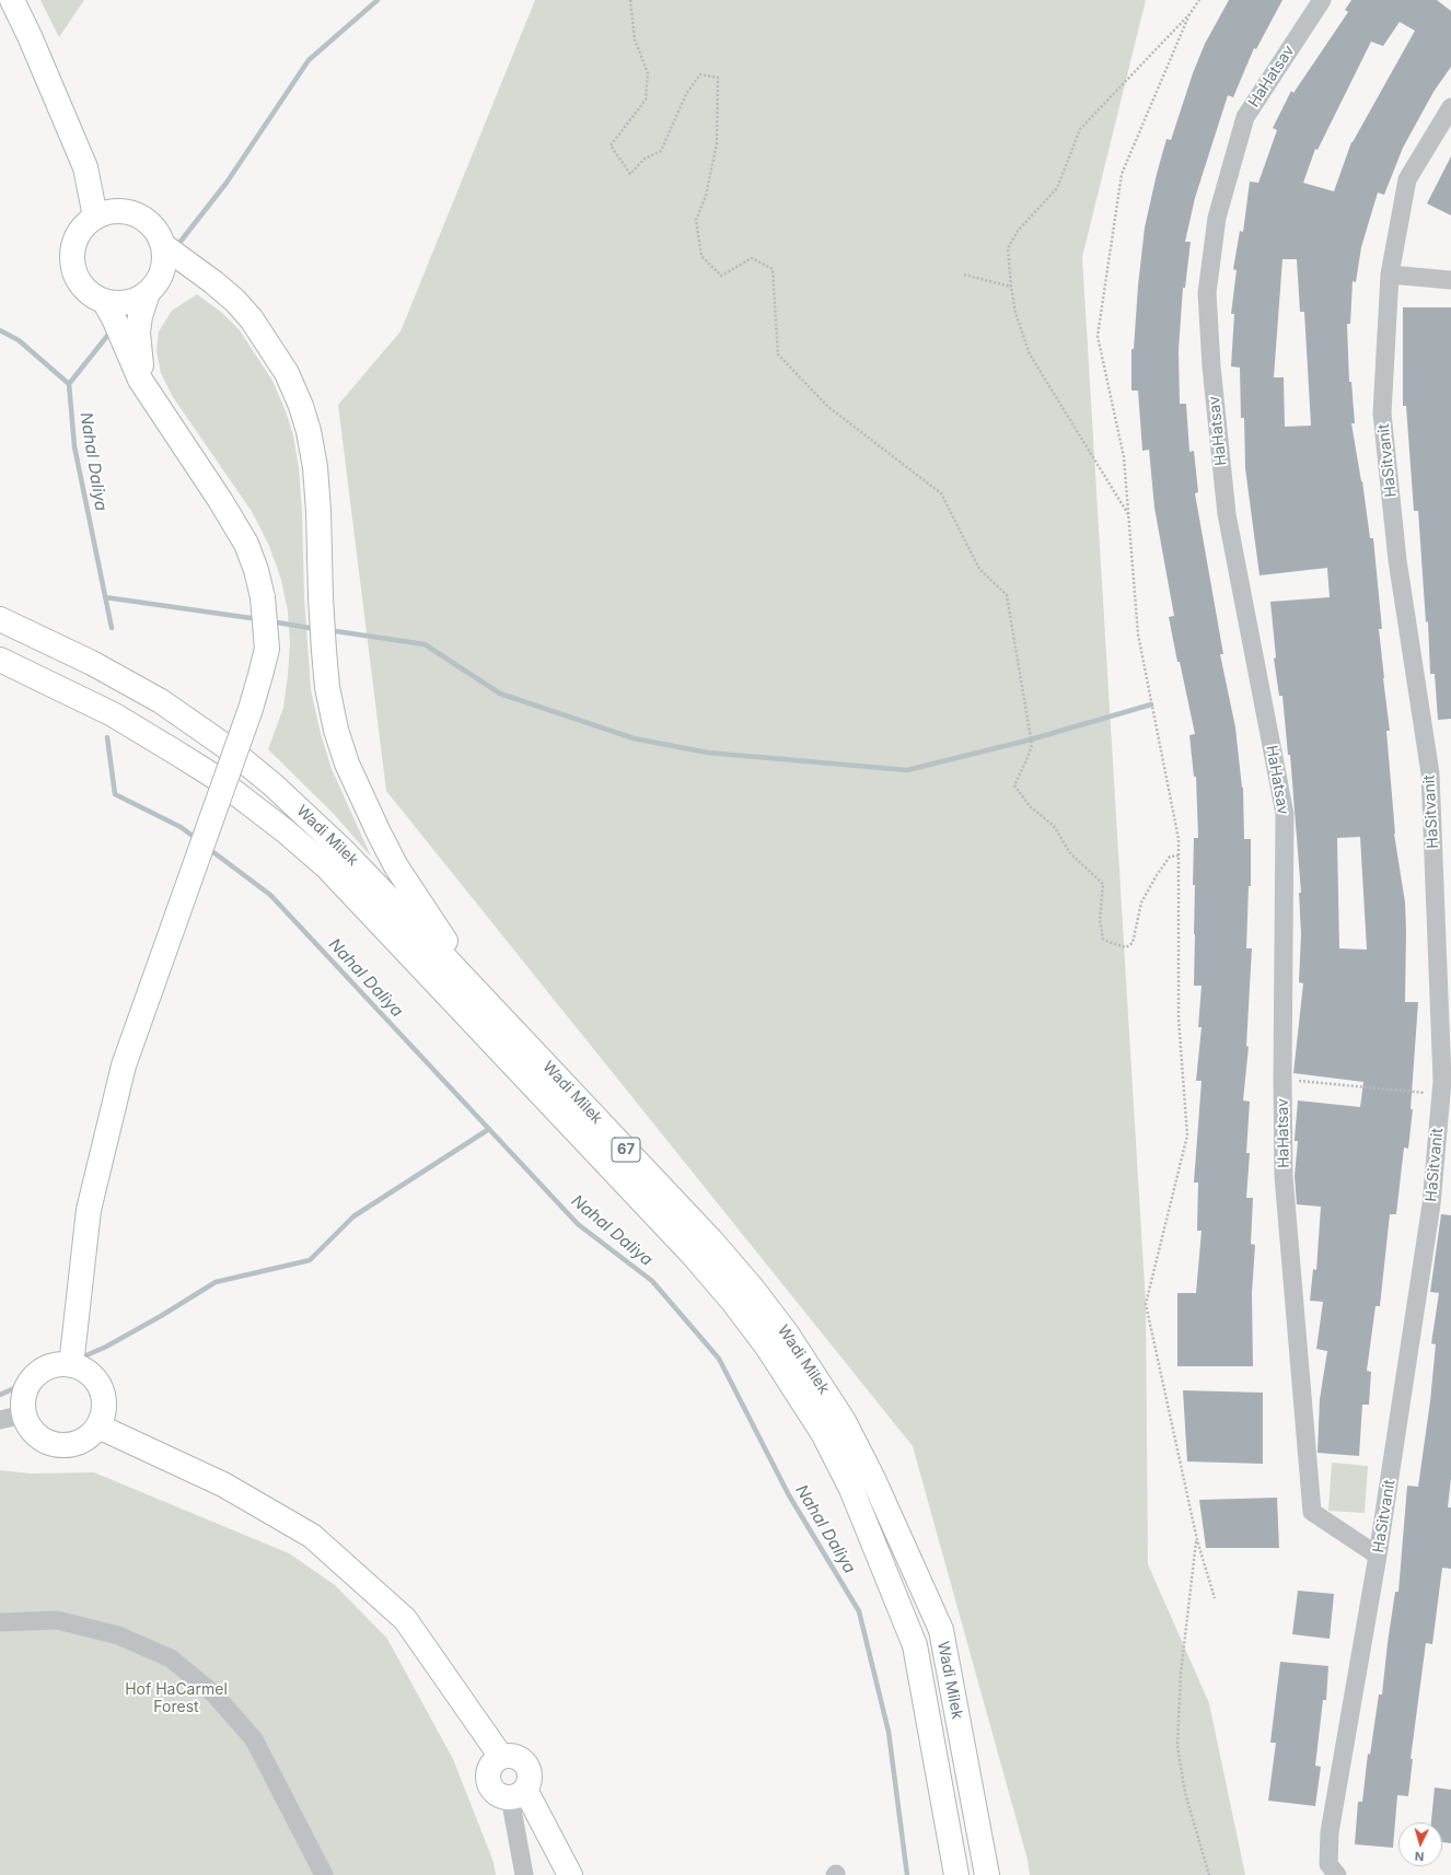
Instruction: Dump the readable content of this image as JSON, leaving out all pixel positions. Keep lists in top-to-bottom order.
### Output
{
  "streets": {
    "main road": ["Wadi Milek", "67"],
    "street": ["HaHatsav", "HaSitvanit"]
  },
  "crossings": [
    ["HaHatsav", "HaSitvanit"]
  ],
  "water": ["Nahal Daliya"],
  "parks": ["Hof HaCarmel Forest"],
  "north": "bottom"
}
